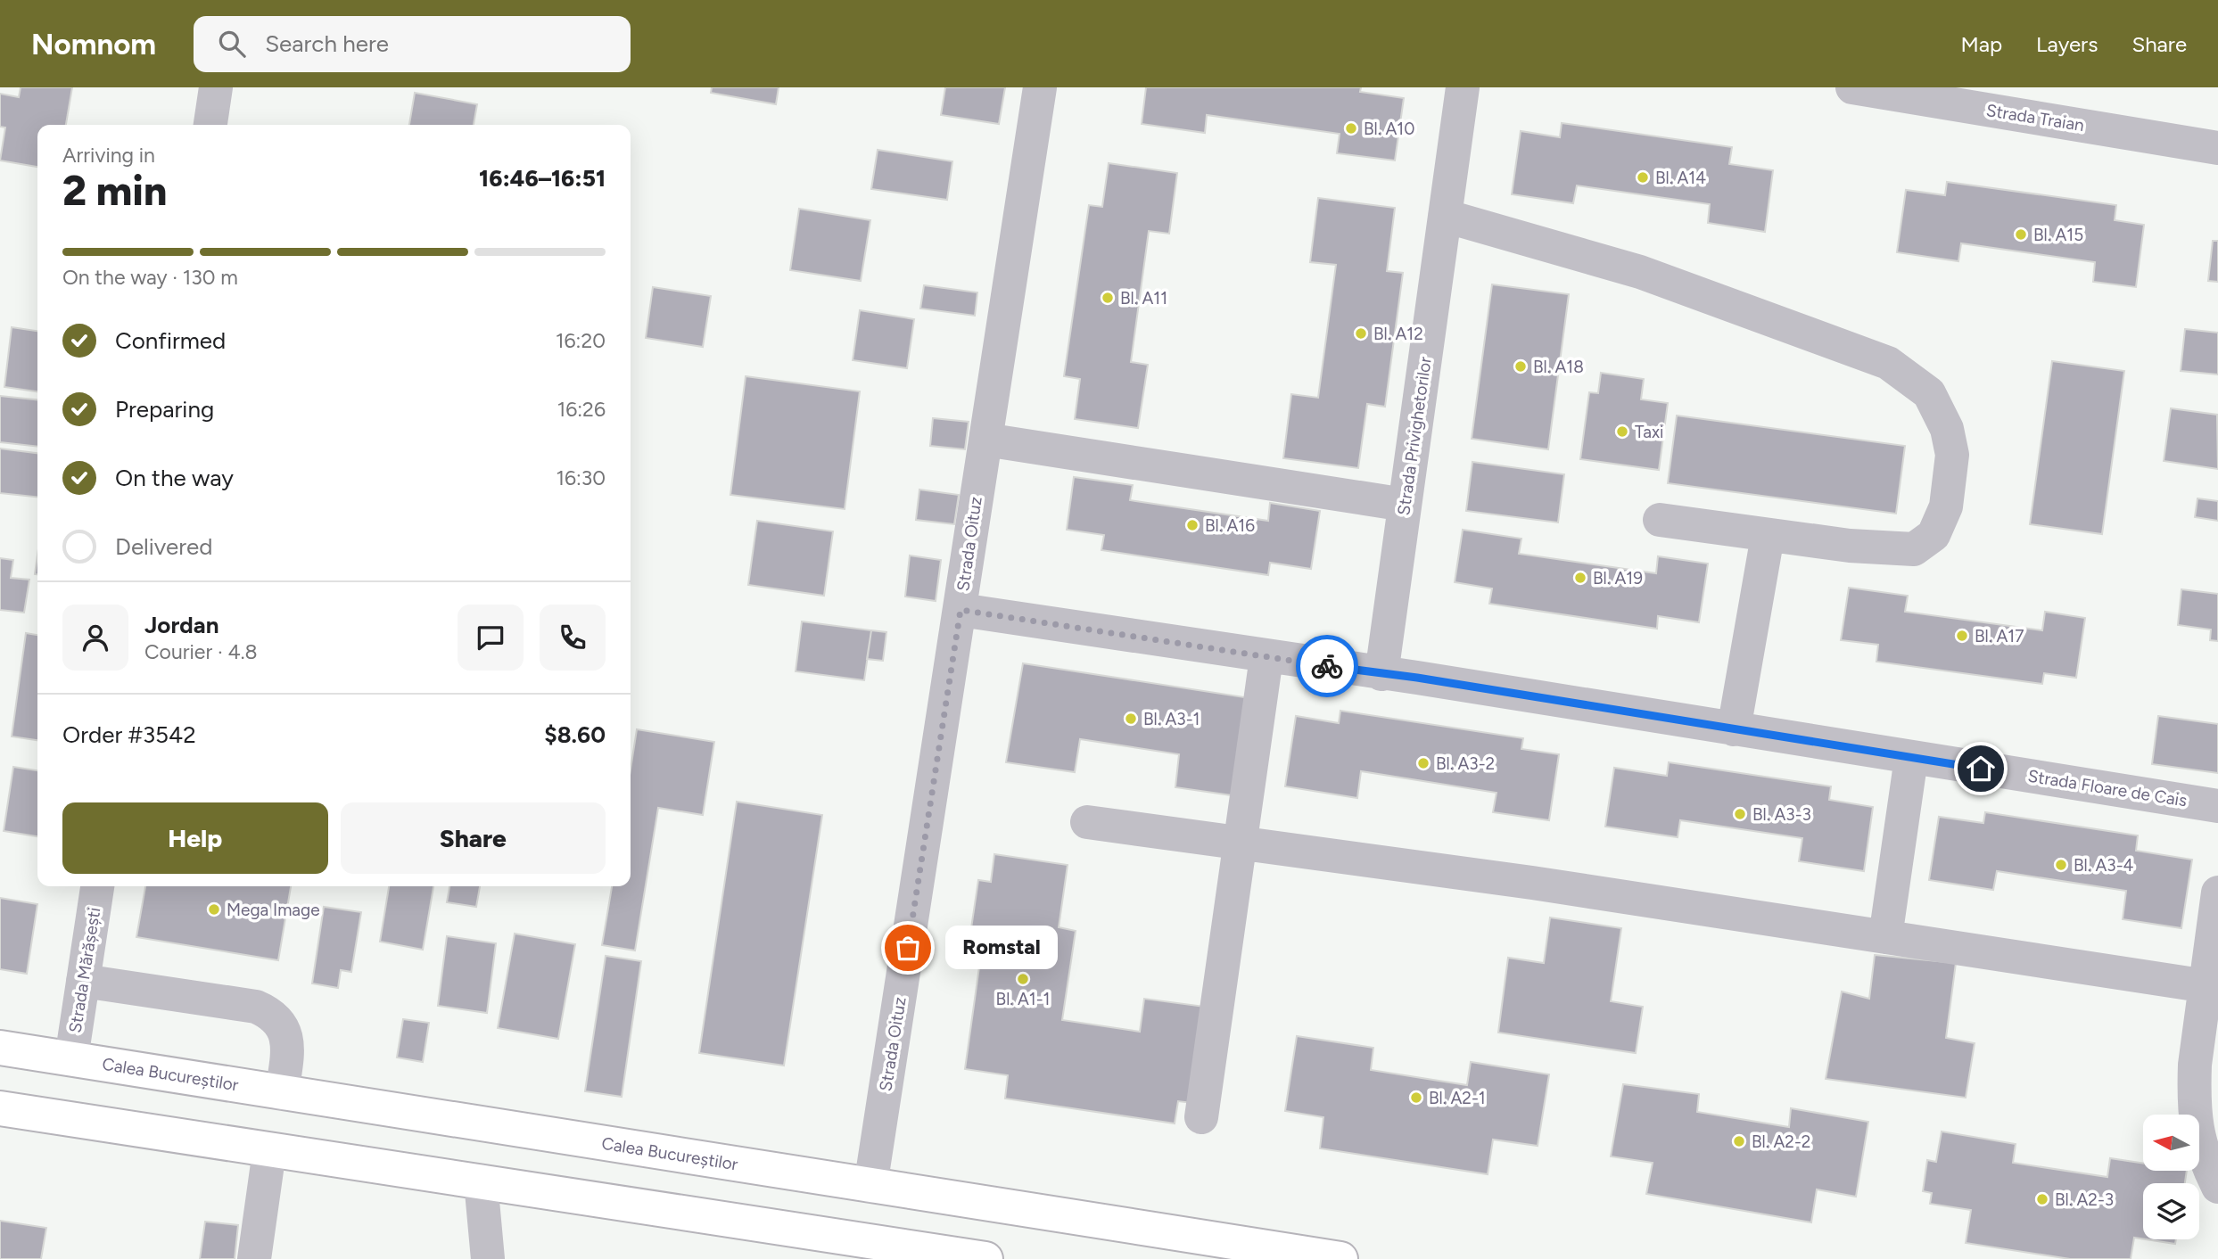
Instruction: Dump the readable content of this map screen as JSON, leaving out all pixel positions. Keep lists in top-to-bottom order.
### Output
{
  "streets": {
    "highway": ["Calea Bucureștilor"],
    "street": [
      "Strada Traian",
      "Strada Privighetorilor",
      "Strada Oituz",
      "Strada Floare de Cais",
      "Strada Mărășești"
    ]
  },
  "crossings": [
    ["Strada Privighetorilor", "Strada Floare de Cais"],
    ["Strada Oituz", "Strada Floare de Cais"],
    ["Strada Oituz", "Calea Bucureștilor"],
    ["Strada Mărășești", "Calea Bucureștilor"]
  ],
  "places": [
    "Bl. A10",
    "Bl. A14",
    "Bl. A15",
    "Bl. A11",
    "Bl. A12",
    "Bl. A18",
    "Taxi",
    "Bl. A16",
    "Bl. A19",
    "Bl. A17",
    "Bl. A3-1",
    "Bl. A3-2",
    "Bl. A3-3",
    "Bl. A3-4",
    "Mega Image",
    "Romstal",
    "Bl. A1-1",
    "Bl. A2-1",
    "Bl. A2-2",
    "Bl. A2-3"
  ],
  "north": "left",
  "page": {
    "header": "Nomnom",
    "search": "Search here",
    "nav": ["Map", "Layers", "Share"],
    "heading": ["2 min", "Arriving in", "16:46–16:51"],
    "panel": [
      "Jordan",
      "Courier · 4.8",
      "Order #3542",
      "$8.60"
    ],
    "bar": "On the way · 130 m",
    "list": [
      ["Confirmed", "16:20"],
      ["Preparing", "16:26"],
      ["On the way", "16:30"],
      "Delivered"
    ],
    "buttons": ["Help", "Share"],
    "bubble": "Romstal"
  }
}
